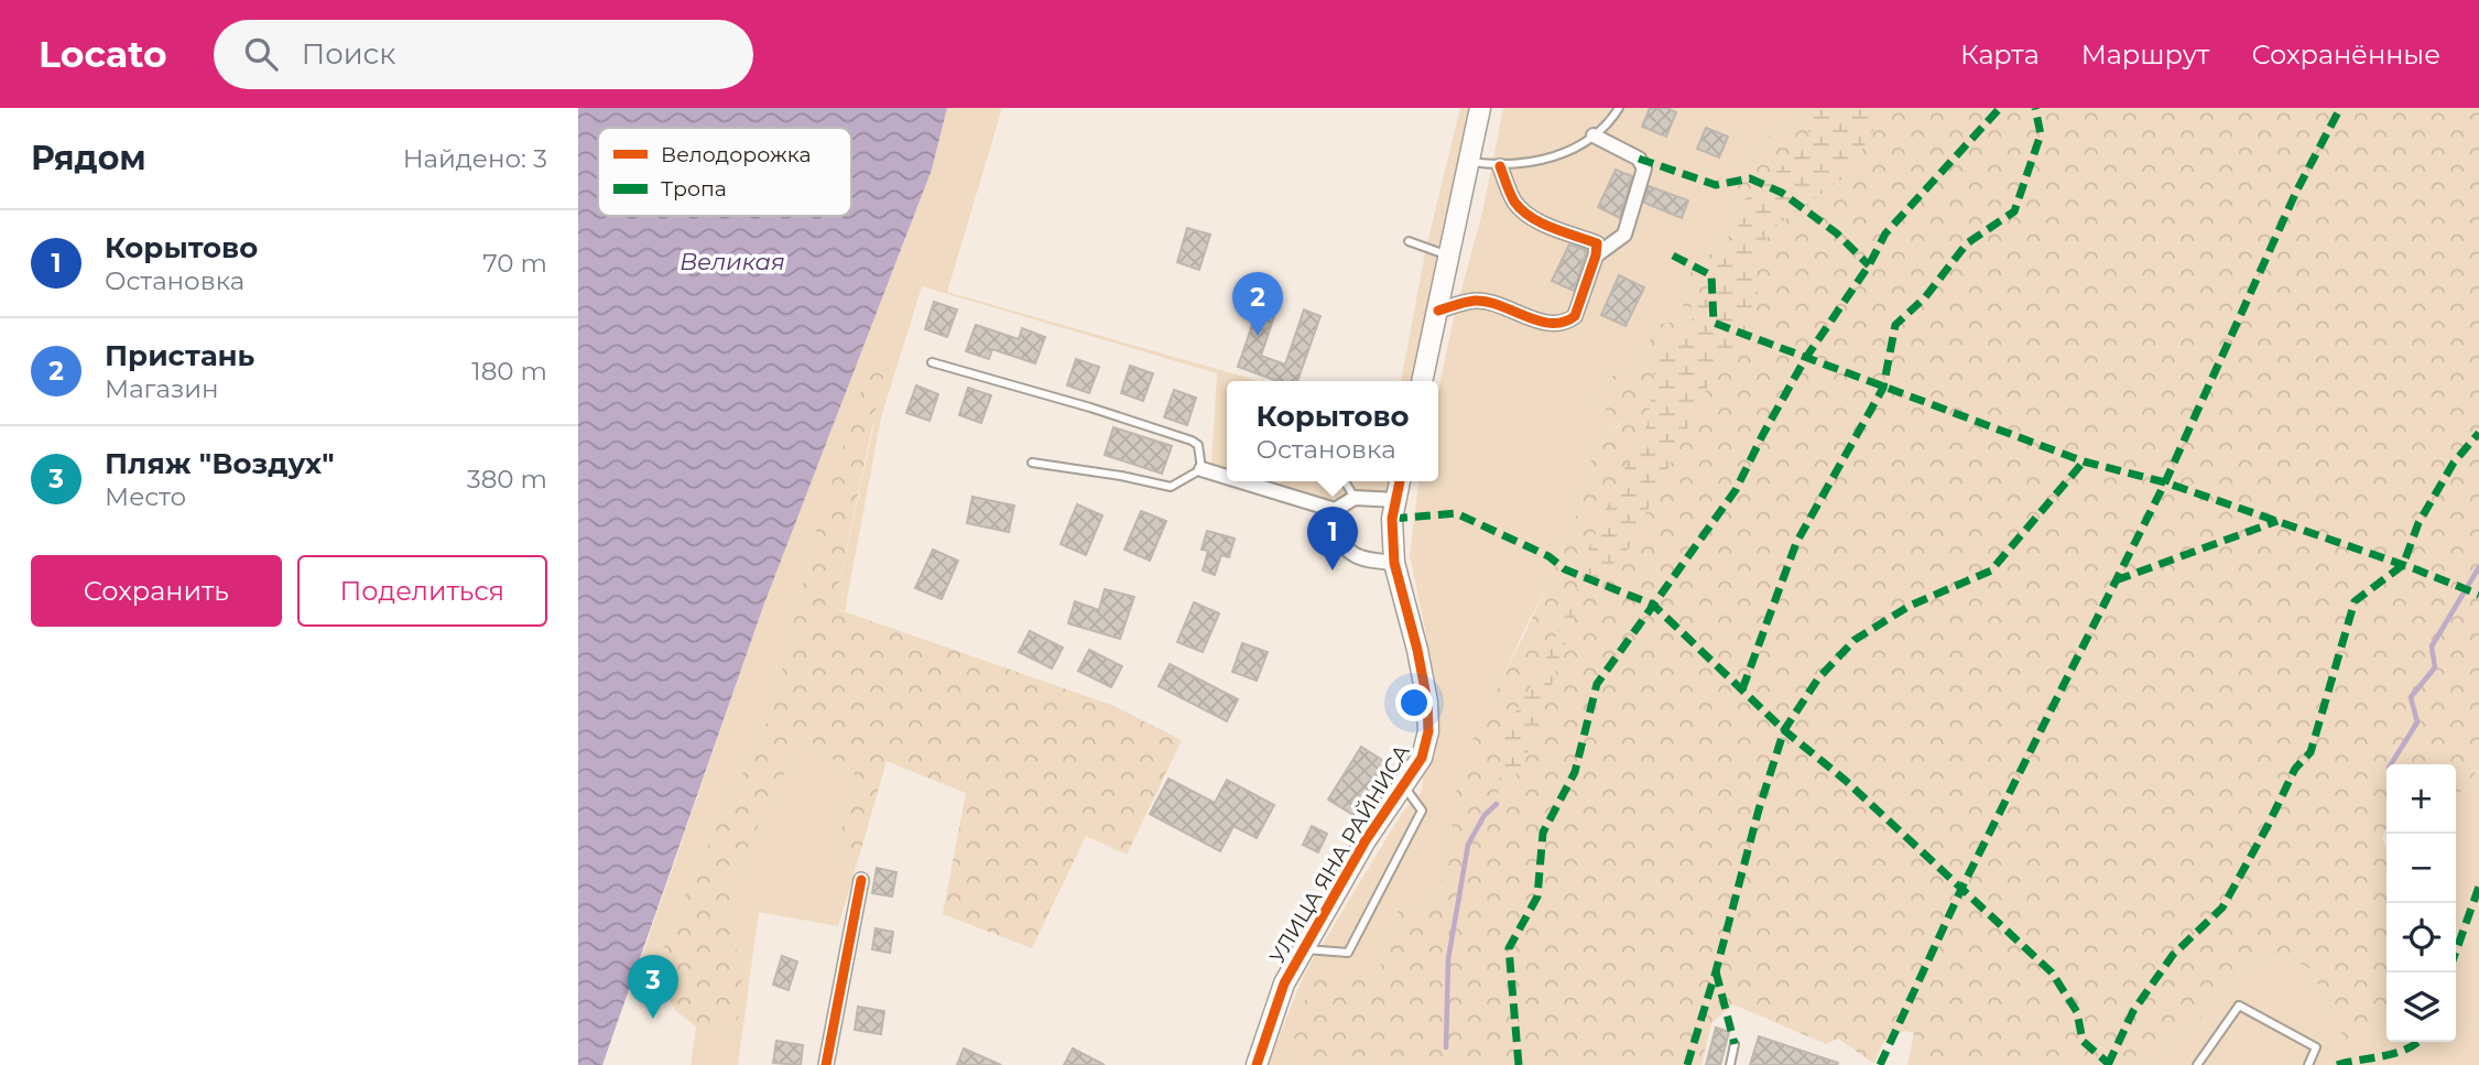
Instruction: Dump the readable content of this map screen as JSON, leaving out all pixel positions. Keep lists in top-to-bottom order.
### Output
{
  "streets": {
    "street": ["УЛИЦА ЯНА РАЙНИСА"]
  },
  "water": ["Великая"],
  "legend": ["Велодорожка", "Тропа"],
  "page": {
    "header": "Locato",
    "search": "Поиск",
    "nav": ["Карта", "Маршрут", "Сохранённые"],
    "heading": ["Рядом", "Найдено: 3"],
    "list": [
      {
        "mark": "1",
        "name": "Корытово",
        "note": "Остановка",
        "value": "70 m"
      },
      {
        "mark": "2",
        "name": "Пристань",
        "note": "Магазин",
        "value": "180 m"
      },
      {
        "mark": "3",
        "name": "Пляж \"Воздух\"",
        "note": "Место",
        "value": "380 m"
      }
    ],
    "pins": ["2", "1", "3"],
    "popup": ["Корытово", "Остановка"],
    "buttons": ["Сохранить", "Поделиться"],
    "map_buttons": ["+", "−"]
  }
}
